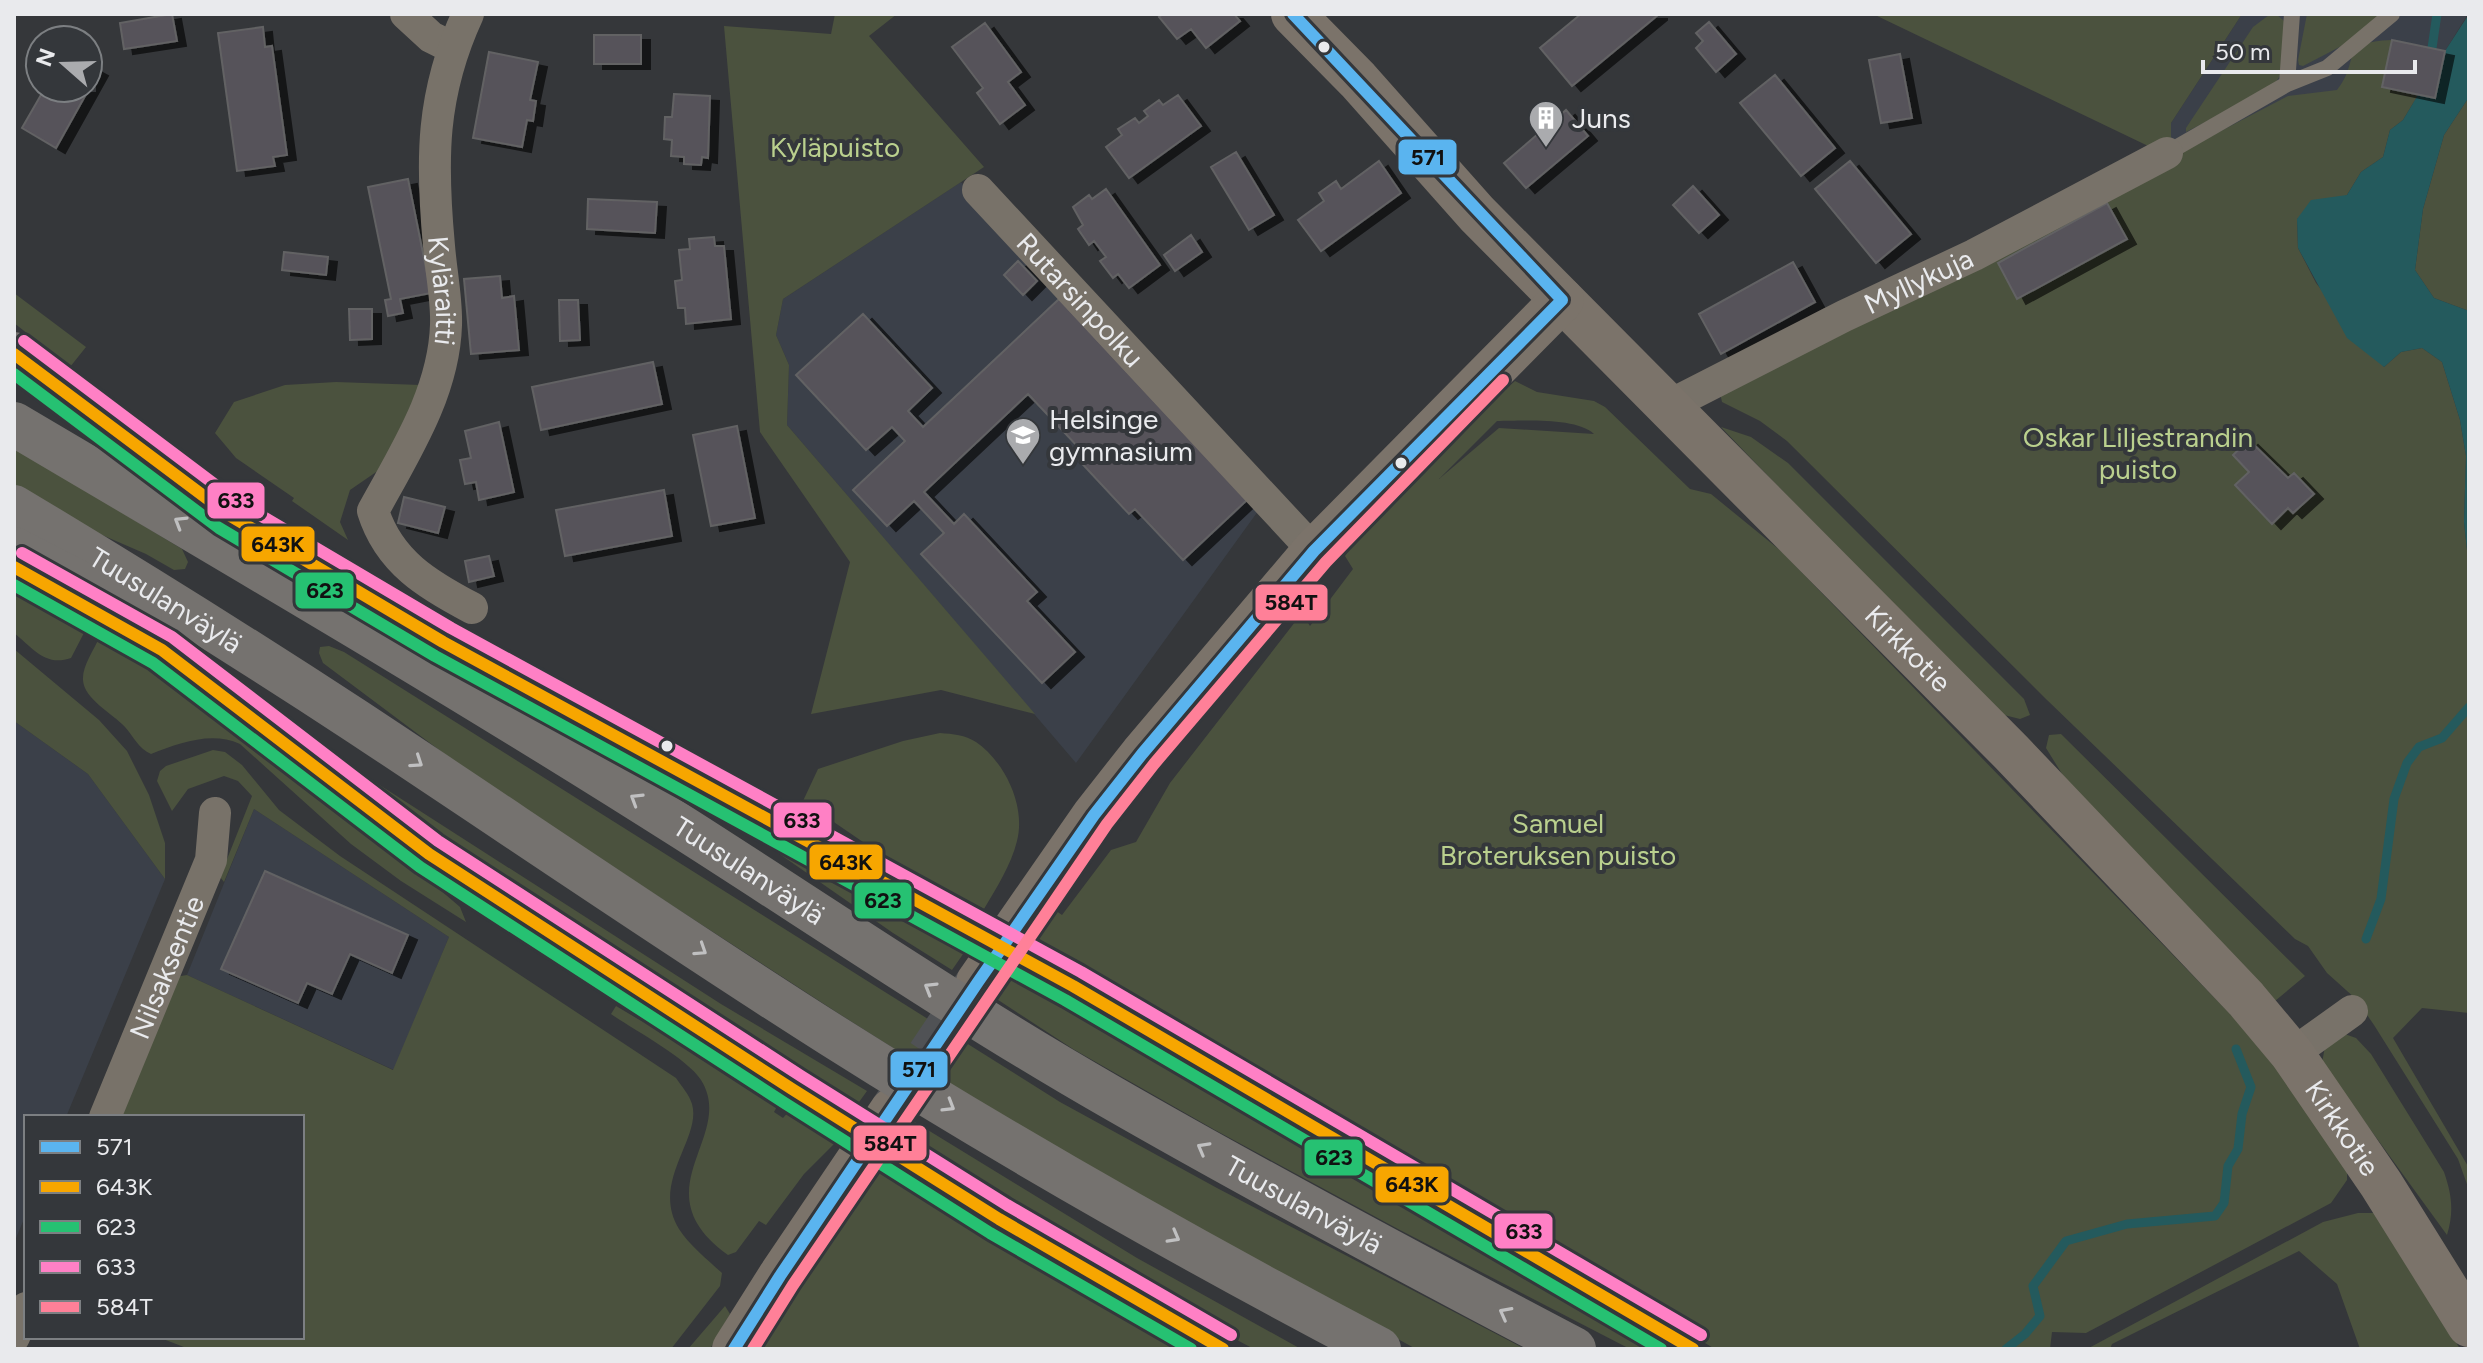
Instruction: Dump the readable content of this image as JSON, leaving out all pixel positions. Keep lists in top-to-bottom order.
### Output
{
  "streets": {
    "highway": ["Tuusulanväylä"],
    "street": [
      "Myllykuja",
      "Kyläraitti",
      "Rutarsinpolku",
      "Kirkkotie",
      "Nilsaksentie"
    ]
  },
  "crossings": [
    ["Myllykuja", "Kirkkotie"]
  ],
  "parks": ["Kyläpuisto", "Oskar Liljestrandin puisto", "Samuel Broteruksen puisto"],
  "places": {
    "building": ["Juns"],
    "school or university": ["Helsinge gymnasium"]
  },
  "lines": [
    "transit line 571",
    "transit line 633",
    "transit line 643K",
    "transit line 623",
    "transit line 584T"
  ],
  "legend": [
    "571",
    "643K",
    "623",
    "633",
    "584T"
  ],
  "scale_bar": "50 m",
  "north": "left"
}
